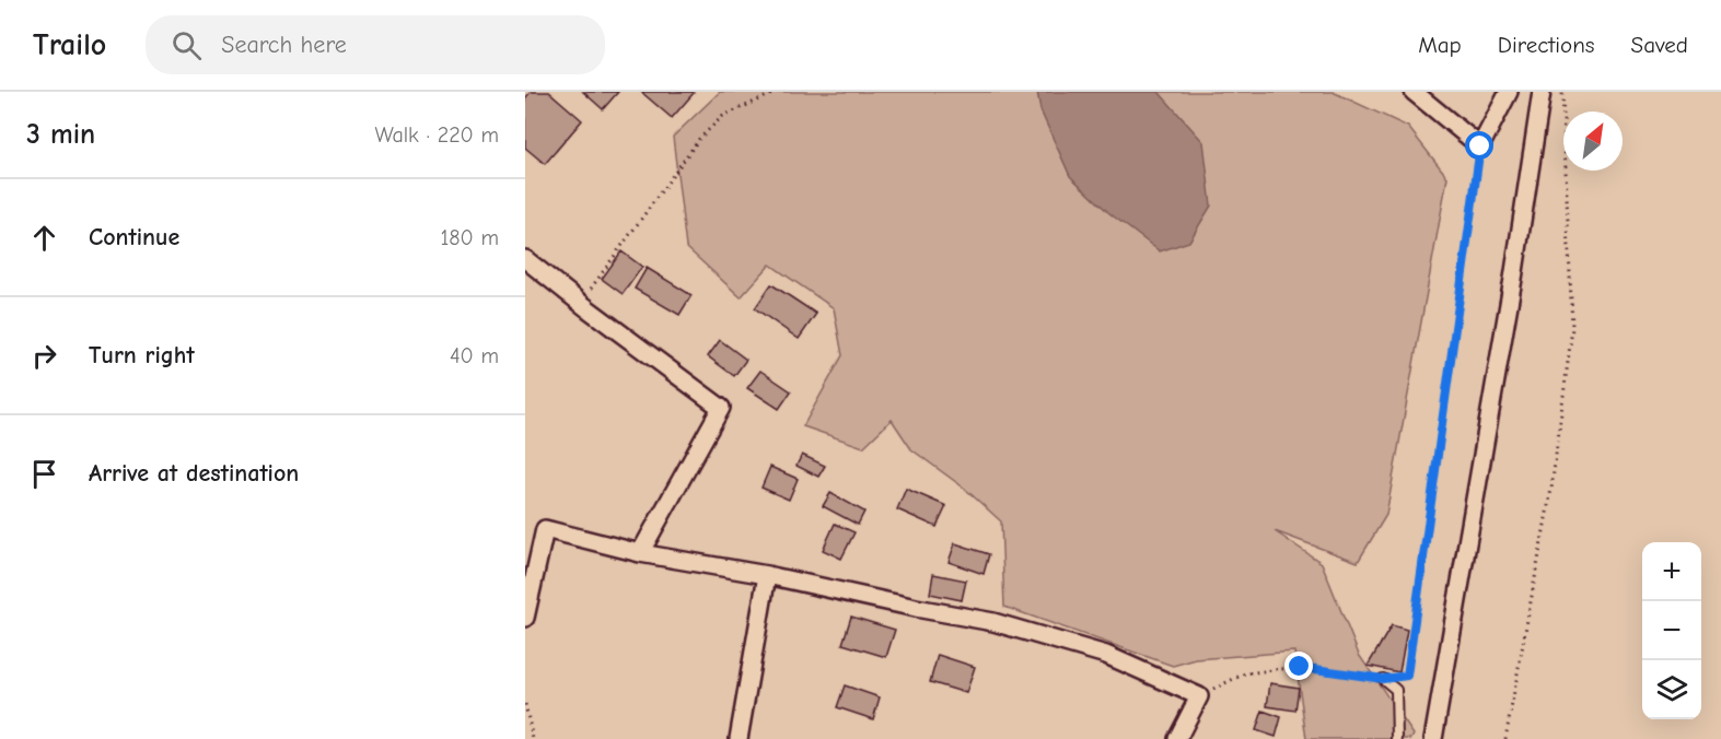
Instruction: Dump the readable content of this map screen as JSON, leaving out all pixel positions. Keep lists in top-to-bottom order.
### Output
{
  "north": "top right",
  "page": {
    "header": "Trailo",
    "search": "Search here",
    "nav": ["Map", "Directions", "Saved"],
    "heading": ["3 min", "Walk · 220 m"],
    "list": [
      ["Continue", "180 m"],
      ["Turn right", "40 m"],
      "Arrive at destination"
    ],
    "map_buttons": ["+", "−"]
  }
}
